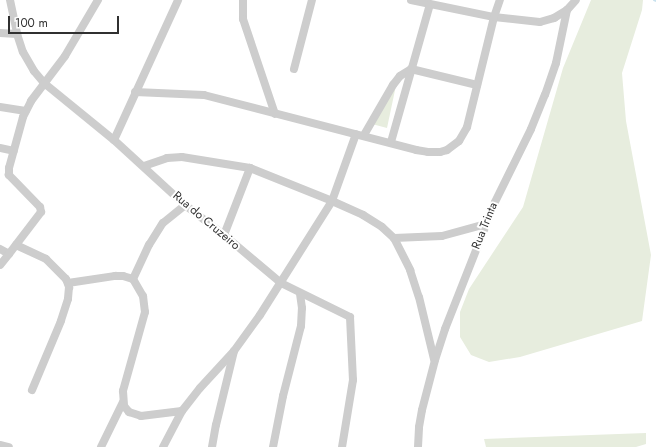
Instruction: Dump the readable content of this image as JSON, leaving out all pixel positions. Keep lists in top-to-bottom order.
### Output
{
  "streets": {
    "street": ["Rua do Cruzeiro", "Rua Trinta"]
  },
  "scale_bar": "100 m"
}
